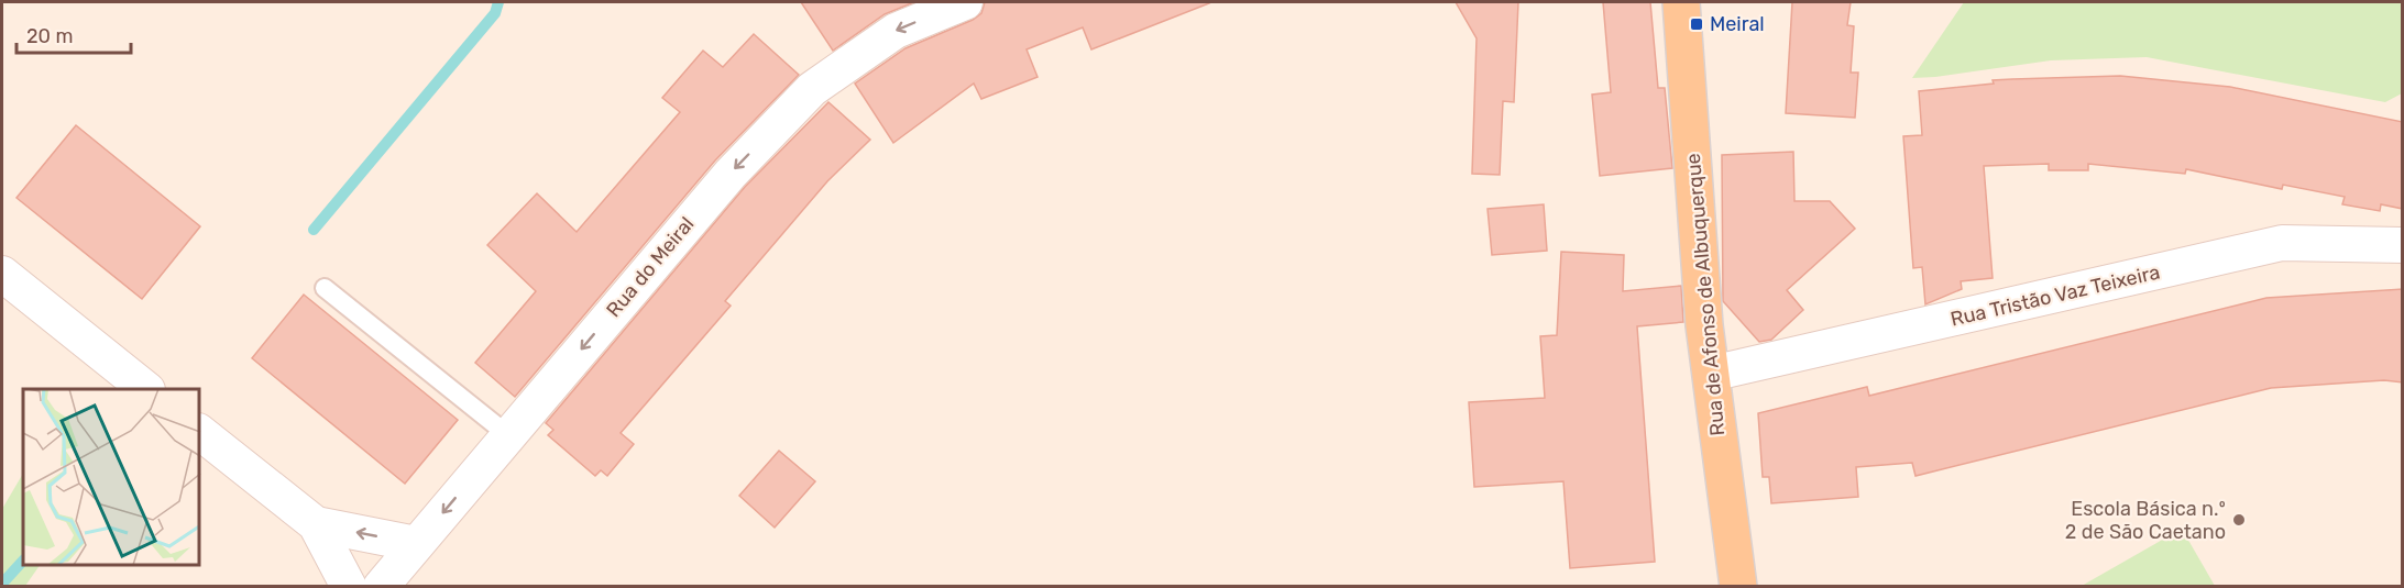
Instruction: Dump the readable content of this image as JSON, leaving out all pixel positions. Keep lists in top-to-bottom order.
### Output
{
  "streets": {
    "main road": ["Rua de Afonso de Albuquerque"],
    "street": ["Rua do Meiral", "Rua Tristão Vaz Teixeira"]
  },
  "crossings": [
    ["Rua de Afonso de Albuquerque", "Rua Tristão Vaz Teixeira"]
  ],
  "one_way": ["Rua do Meiral"],
  "places": {
    "transit": ["Meiral"],
    "other": ["Escola Básica n.º 2 de São Caetano"]
  },
  "scale_bar": "20 m"
}
